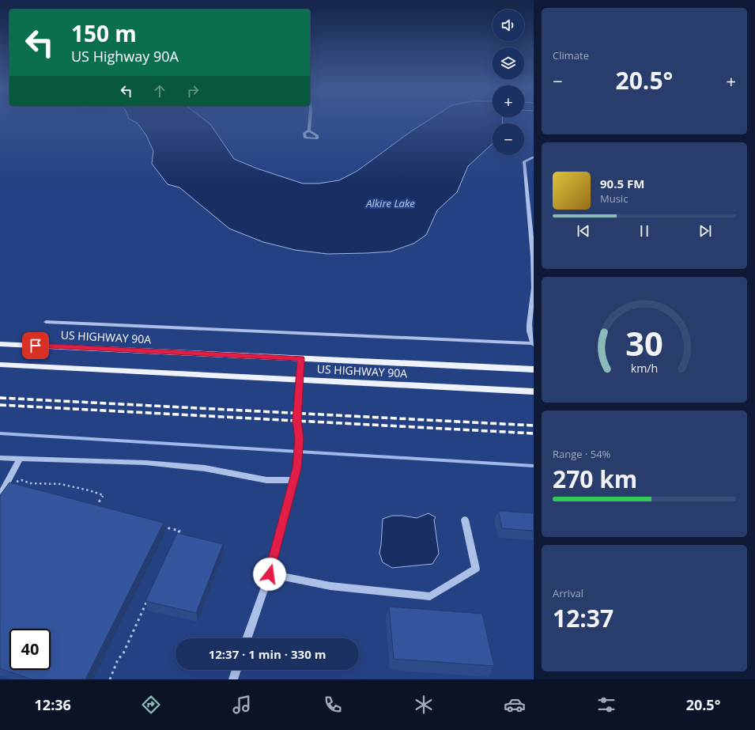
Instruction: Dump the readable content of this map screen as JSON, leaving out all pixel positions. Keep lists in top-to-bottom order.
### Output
{
  "streets": {
    "main road": ["US HIGHWAY 90A"]
  },
  "water": ["Alkire Lake"],
  "page": {
    "tile": [
      "Climate",
      ["Range · 54%", "270 km"],
      ["Arrival", "12:37"]
    ],
    "map_buttons": ["+", "−"],
    "turn": ["150 m", "US Highway 90A"],
    "heat": ["−", "20.5°", "+"],
    "song": ["90.5 FM", "Music"],
    "limit": "40",
    "trip": "12:37 · 1 min · 330 m",
    "tabs": ["12:36", "20.5°"],
    "gauge": ["30", "km/h"]
  }
}
